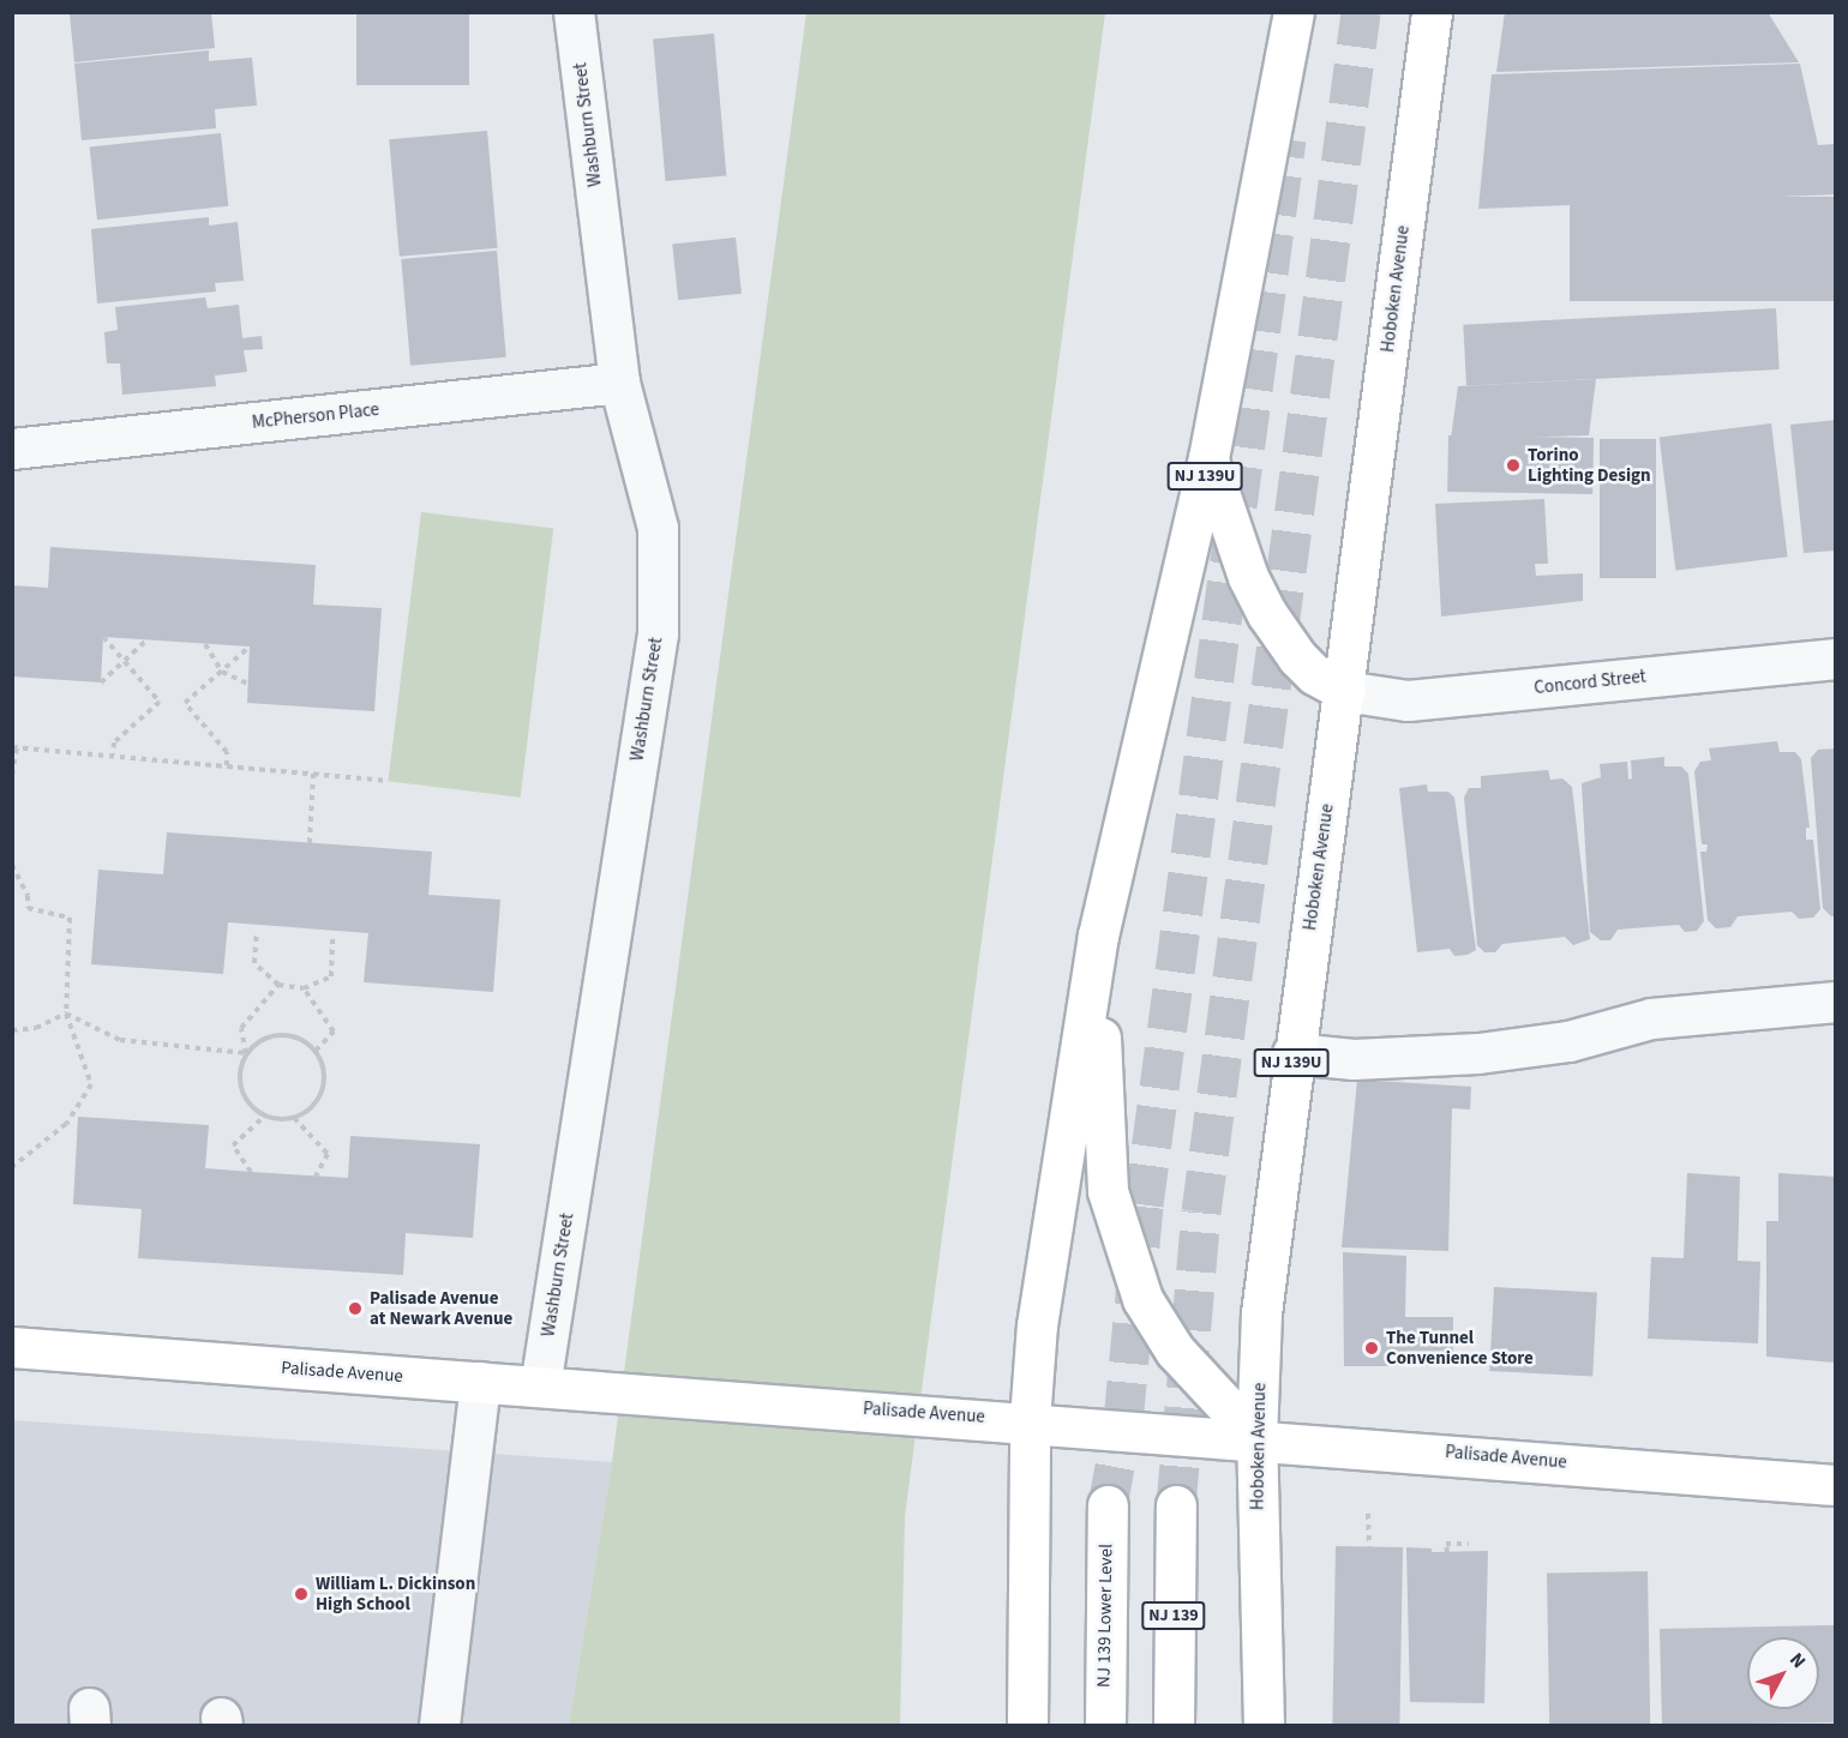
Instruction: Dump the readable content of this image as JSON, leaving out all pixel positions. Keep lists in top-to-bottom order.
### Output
{
  "streets": {
    "main road": [
      "Hoboken Avenue",
      "NJ 139U",
      "Palisade Avenue",
      "NJ 139 Lower Level",
      "NJ 139"
    ],
    "street": ["Washburn Street", "McPherson Place", "Concord Street"]
  },
  "crossings": [
    ["Washburn Street", "McPherson Place"],
    ["Washburn Street", "Palisade Avenue"],
    ["Hoboken Avenue", "Concord Street"],
    ["Hoboken Avenue", "Palisade Avenue"],
    ["NJ 139U", "Palisade Avenue"]
  ],
  "places": [
    "Torino Lighting Design",
    "Palisade Avenue at Newark Avenue",
    "The Tunnel Convenience Store",
    "William L. Dickinson High School"
  ],
  "north": "top right"
}
